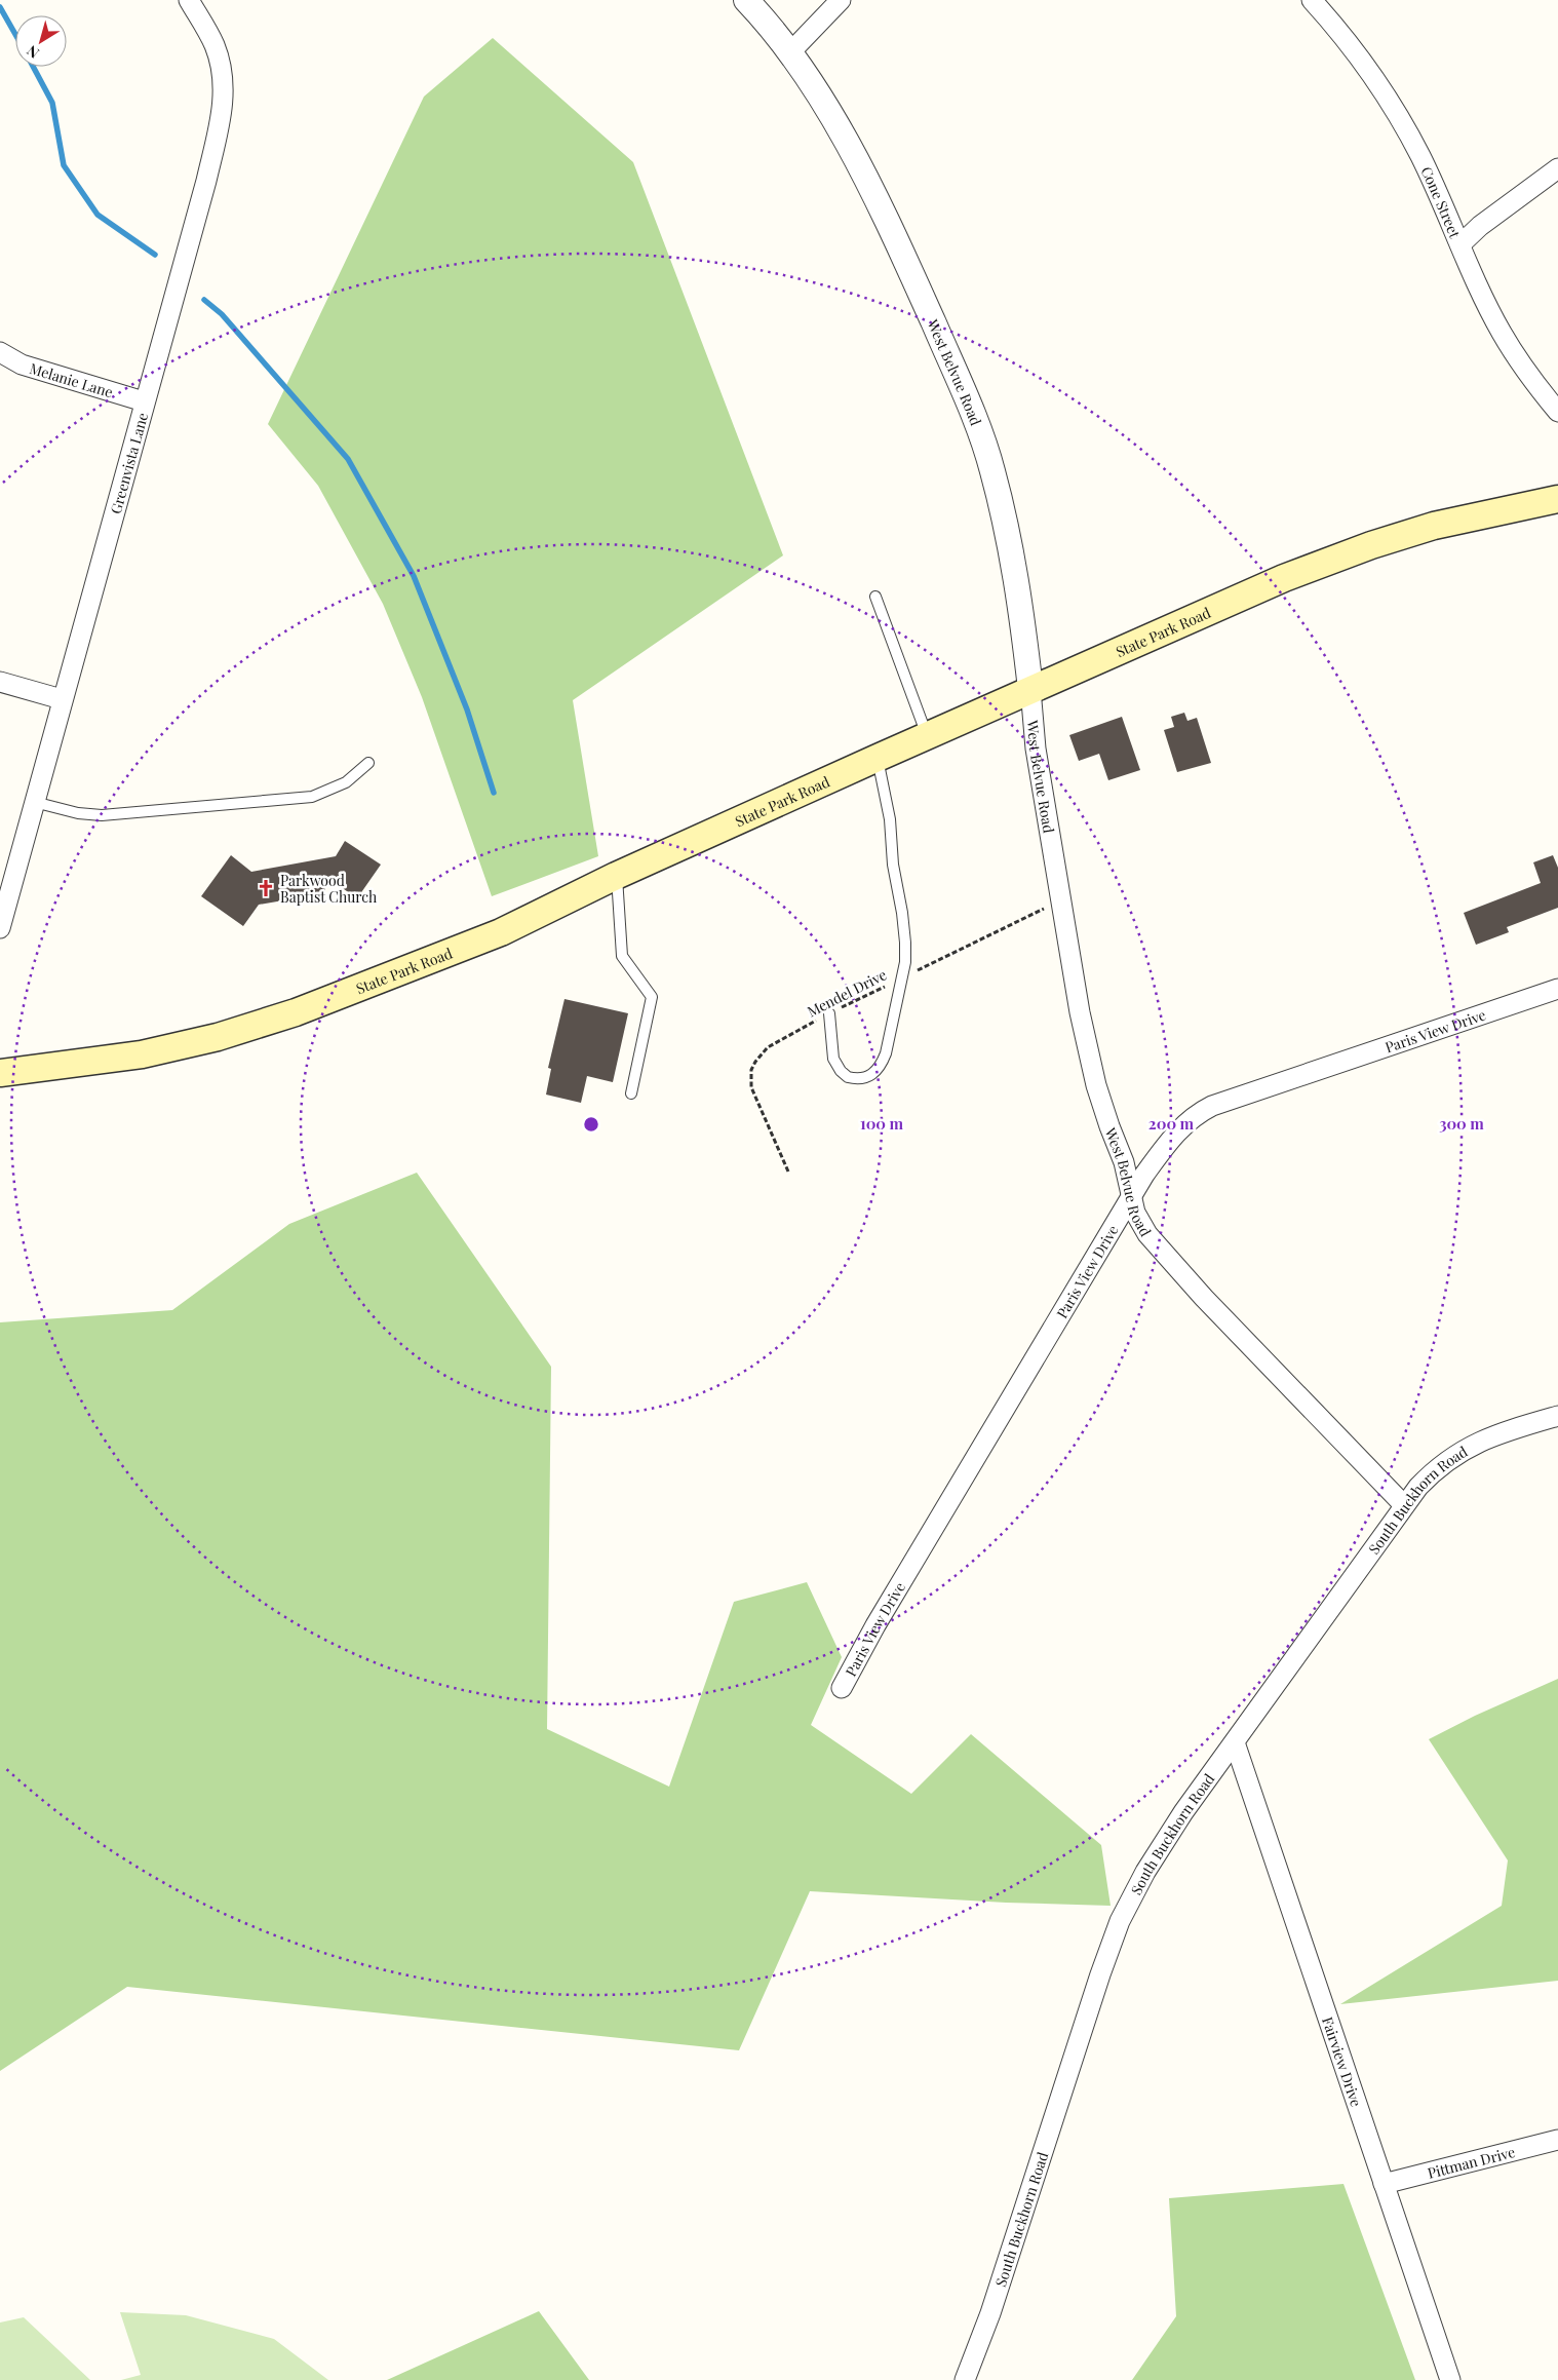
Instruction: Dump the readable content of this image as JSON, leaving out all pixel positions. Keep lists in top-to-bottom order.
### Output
{
  "streets": {
    "main road": ["State Park Road"],
    "street": [
      "Cone Street",
      "West Belvue Road",
      "Melanie Lane",
      "Greenvista Lane",
      "Paris View Drive",
      "South Buckhorn Road",
      "Fairview Drive",
      "Pittman Drive"
    ],
    "path": ["Mendel Drive"]
  },
  "crossings": [
    ["West Belvue Road", "State Park Road"],
    ["West Belvue Road", "Mendel Drive"],
    ["West Belvue Road", "Paris View Drive"],
    ["West Belvue Road", "South Buckhorn Road"],
    ["Melanie Lane", "Greenvista Lane"],
    ["South Buckhorn Road", "Fairview Drive"],
    ["Fairview Drive", "Pittman Drive"]
  ],
  "places": {
    "church": ["Parkwood Baptist Church"]
  },
  "north": "bottom left",
  "rings": ["100 m", "200 m", "300 m"]
}
